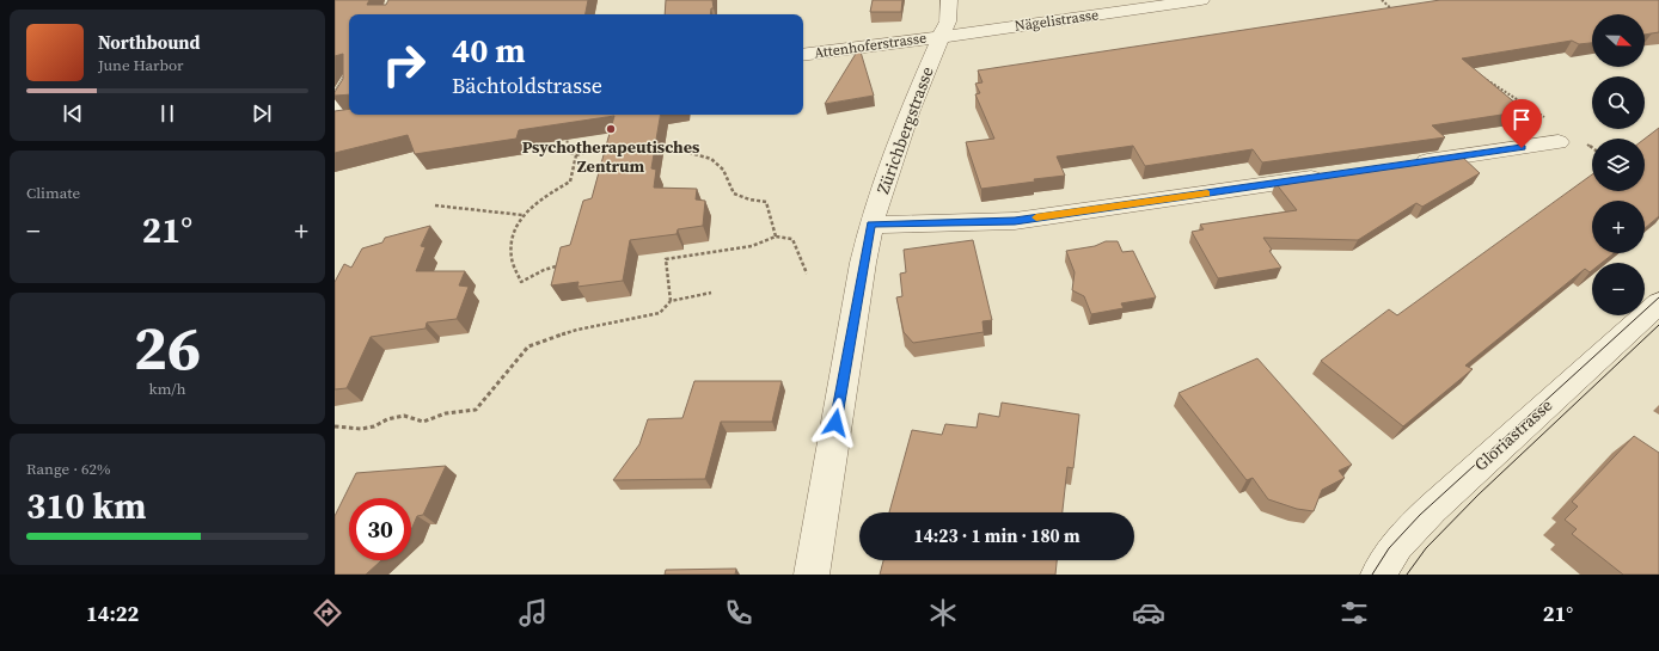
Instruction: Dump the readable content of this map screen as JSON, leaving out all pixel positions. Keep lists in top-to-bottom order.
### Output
{
  "streets": {
    "street": [
      "Nägelistrasse",
      "Attenhoferstrasse",
      "Zürichbergstrasse",
      "Gloriastrasse"
    ]
  },
  "crossings": [
    ["Nägelistrasse", "Attenhoferstrasse"],
    ["Nägelistrasse", "Zürichbergstrasse"],
    ["Attenhoferstrasse", "Zürichbergstrasse"]
  ],
  "places": ["Psychotherapeutisches Zentrum"],
  "north": "right",
  "page": {
    "map_buttons": ["+", "−"],
    "turn": ["40 m", "Bächtoldstrasse"],
    "song": ["Northbound", "June Harbor"],
    "tile": [
      "Climate",
      ["26", "km/h"],
      ["Range · 62%", "310 km"]
    ],
    "heat": ["−", "21°", "+"],
    "limit": "30",
    "trip": "14:23 · 1 min · 180 m",
    "tabs": ["14:22", "21°"]
  }
}
